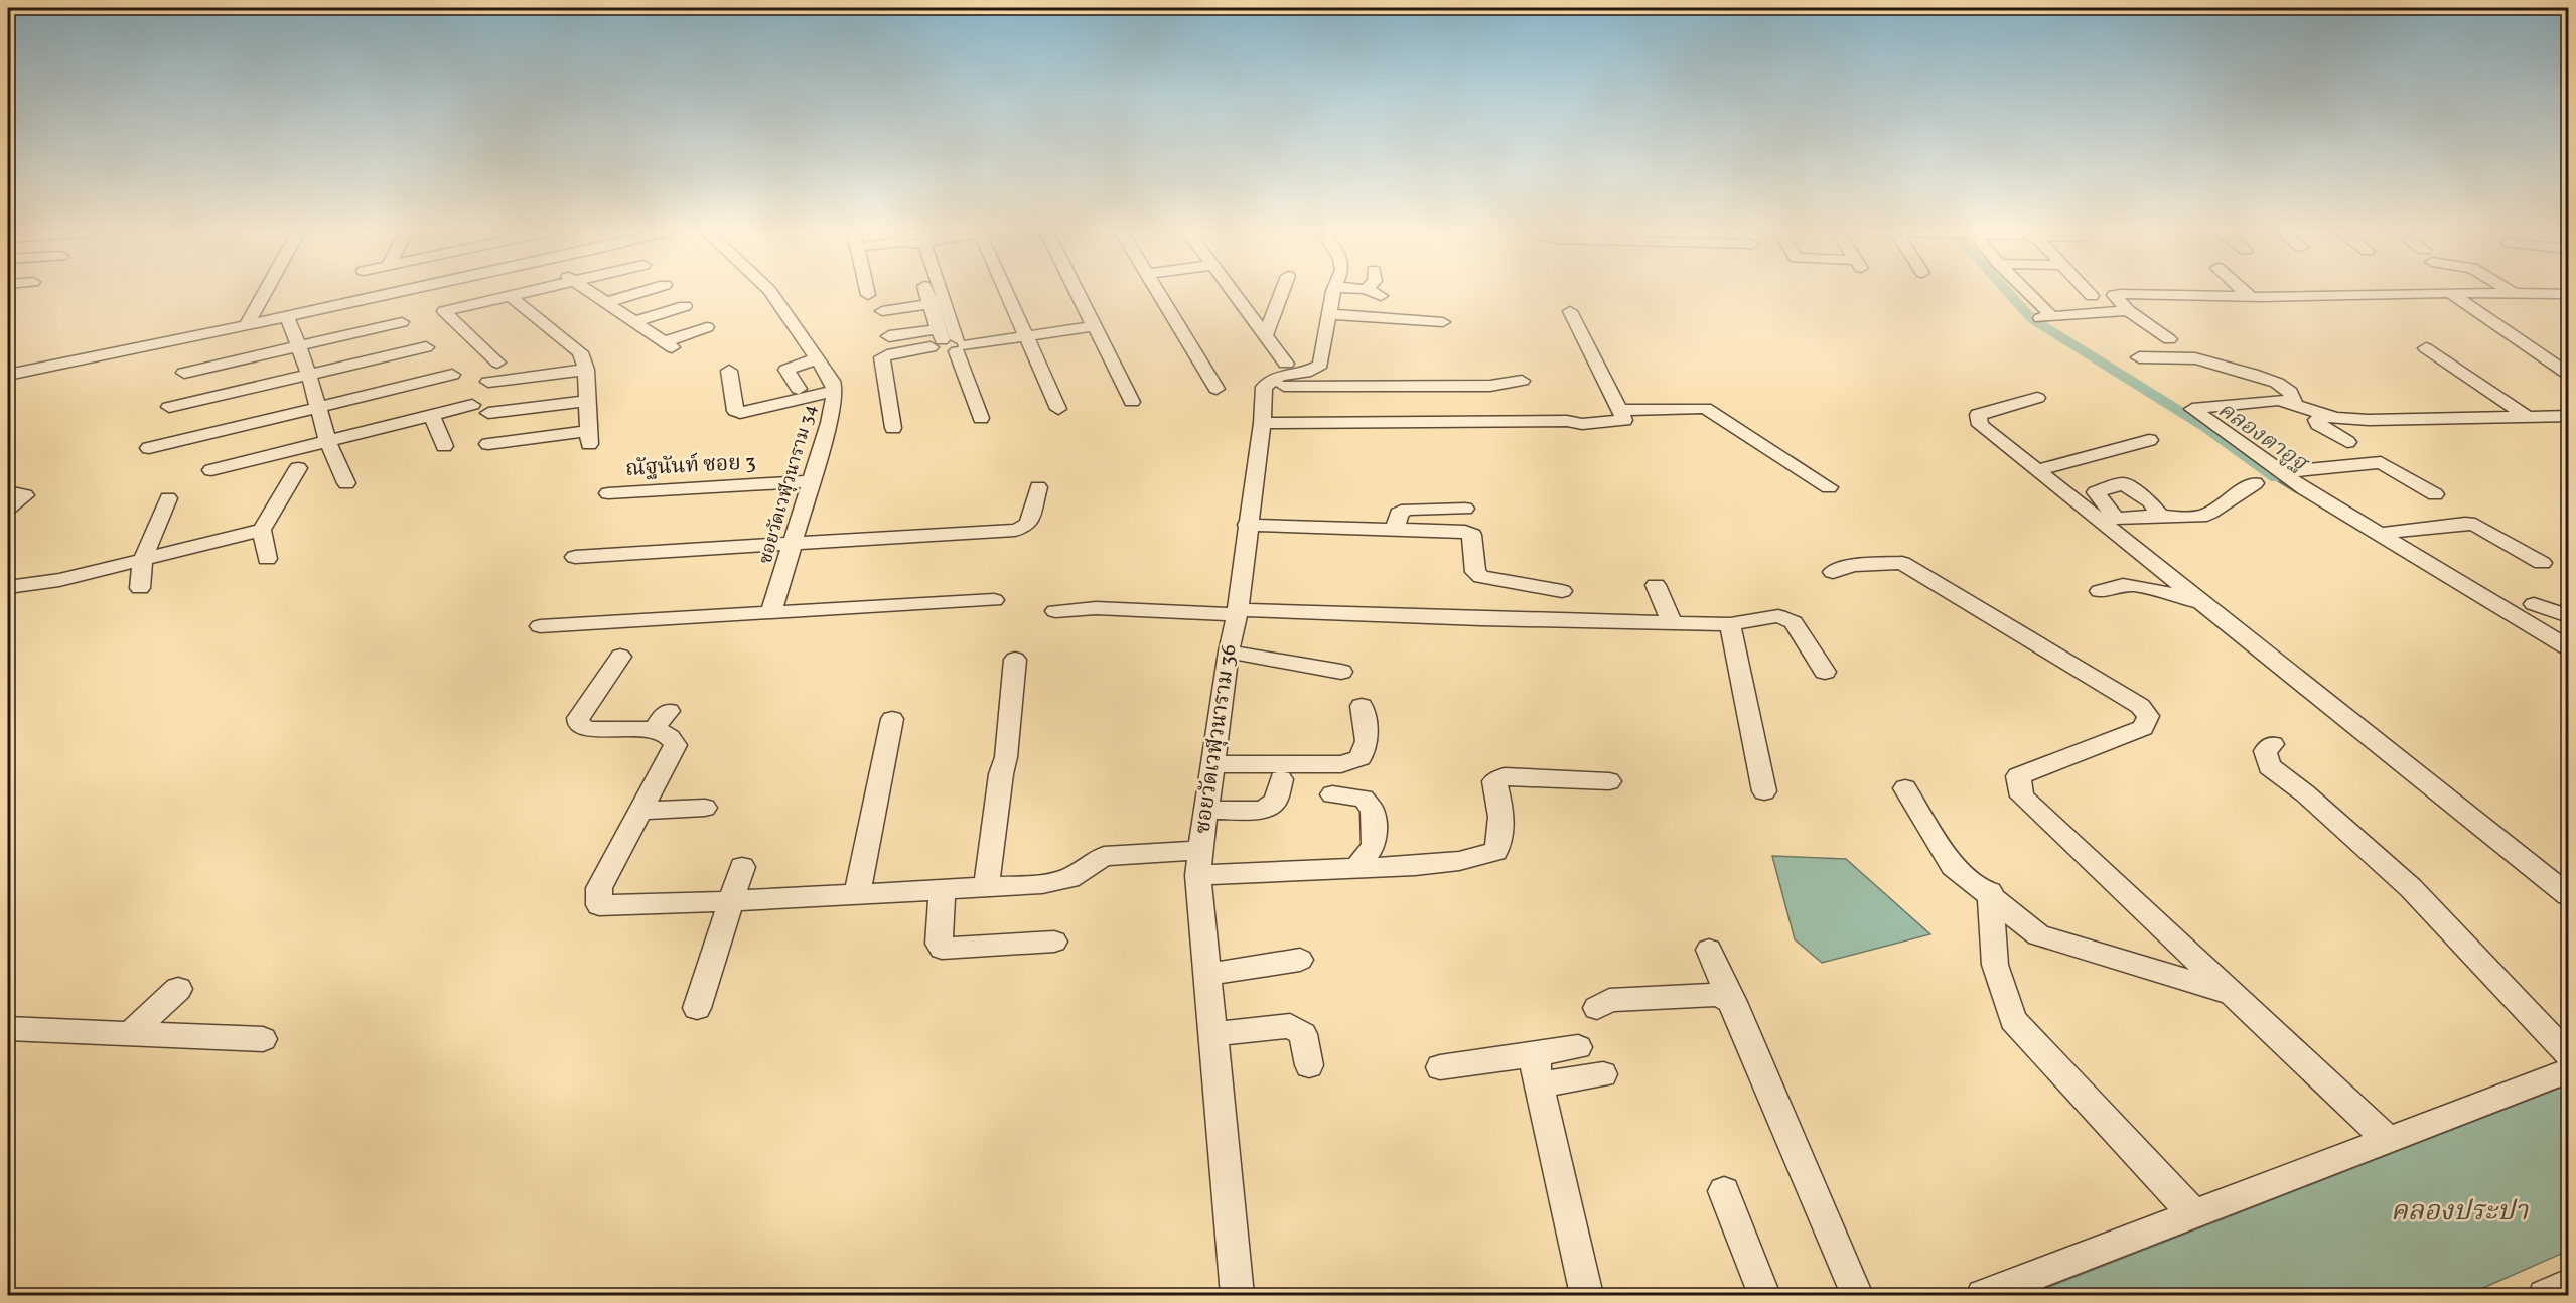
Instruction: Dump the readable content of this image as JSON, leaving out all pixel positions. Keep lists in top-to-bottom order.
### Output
{
  "streets": {
    "street": ["ณัฐนันท์ ซอย 3", "ซอยวัดเวฬุวนาราม 34", "ซอยวัดเวฬุวนาราม 36"]
  },
  "crossings": [
    ["ณัฐนันท์ ซอย 3", "ซอยวัดเวฬุวนาราม 34"]
  ],
  "water": ["คลองตาอูฐ", "คลองประปา"]
}
